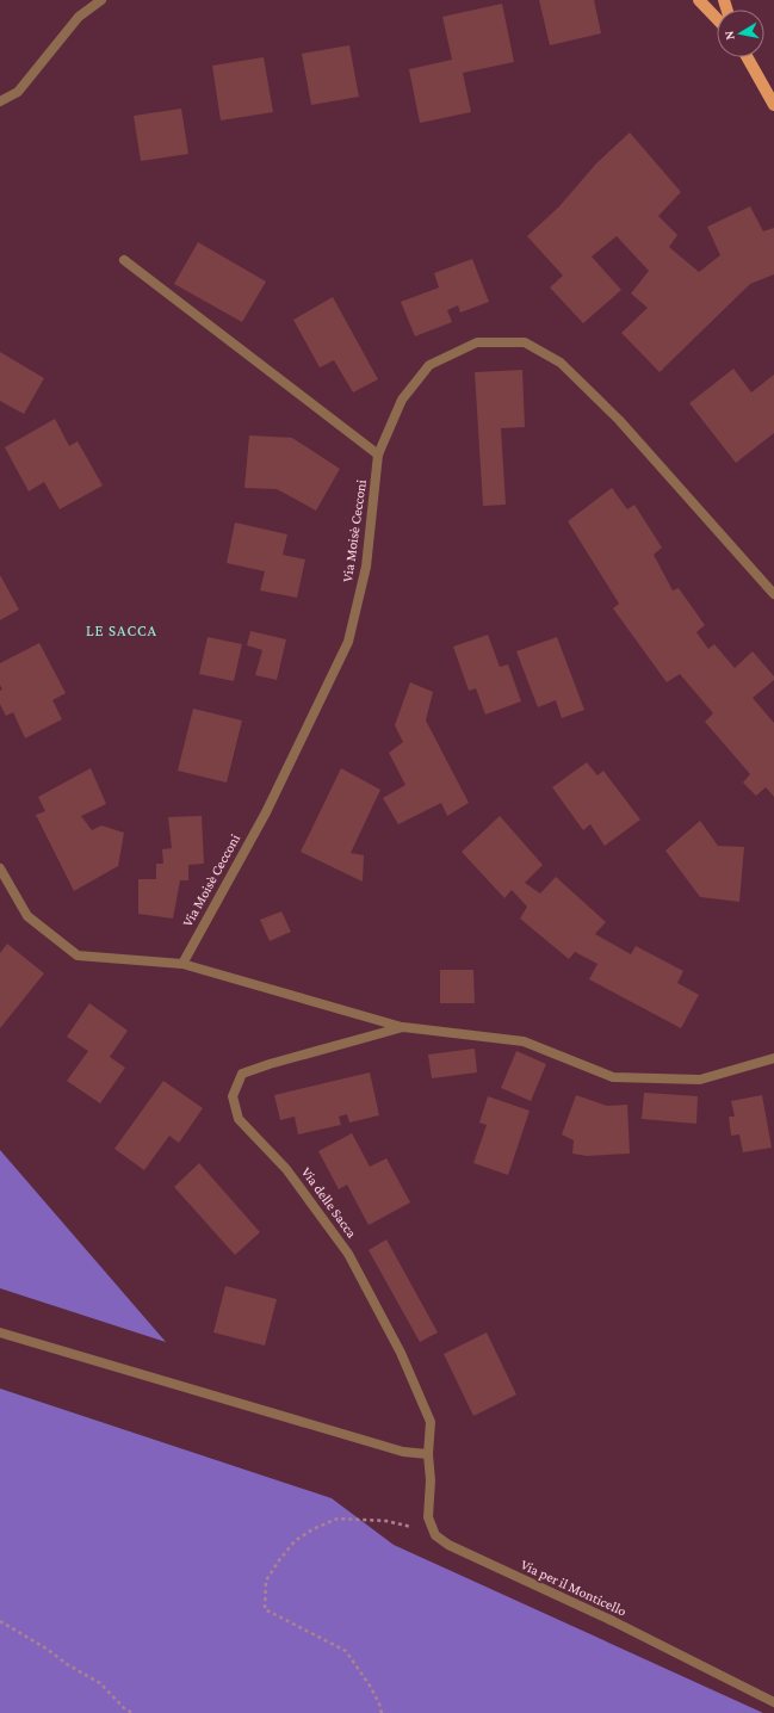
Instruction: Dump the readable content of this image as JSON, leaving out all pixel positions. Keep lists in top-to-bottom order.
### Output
{
  "streets": {
    "street": ["Via Moisè Cecconi", "Via delle Sacca", "Via per il Monticello"]
  },
  "districts": ["LE SACCA"],
  "north": "left"
}
